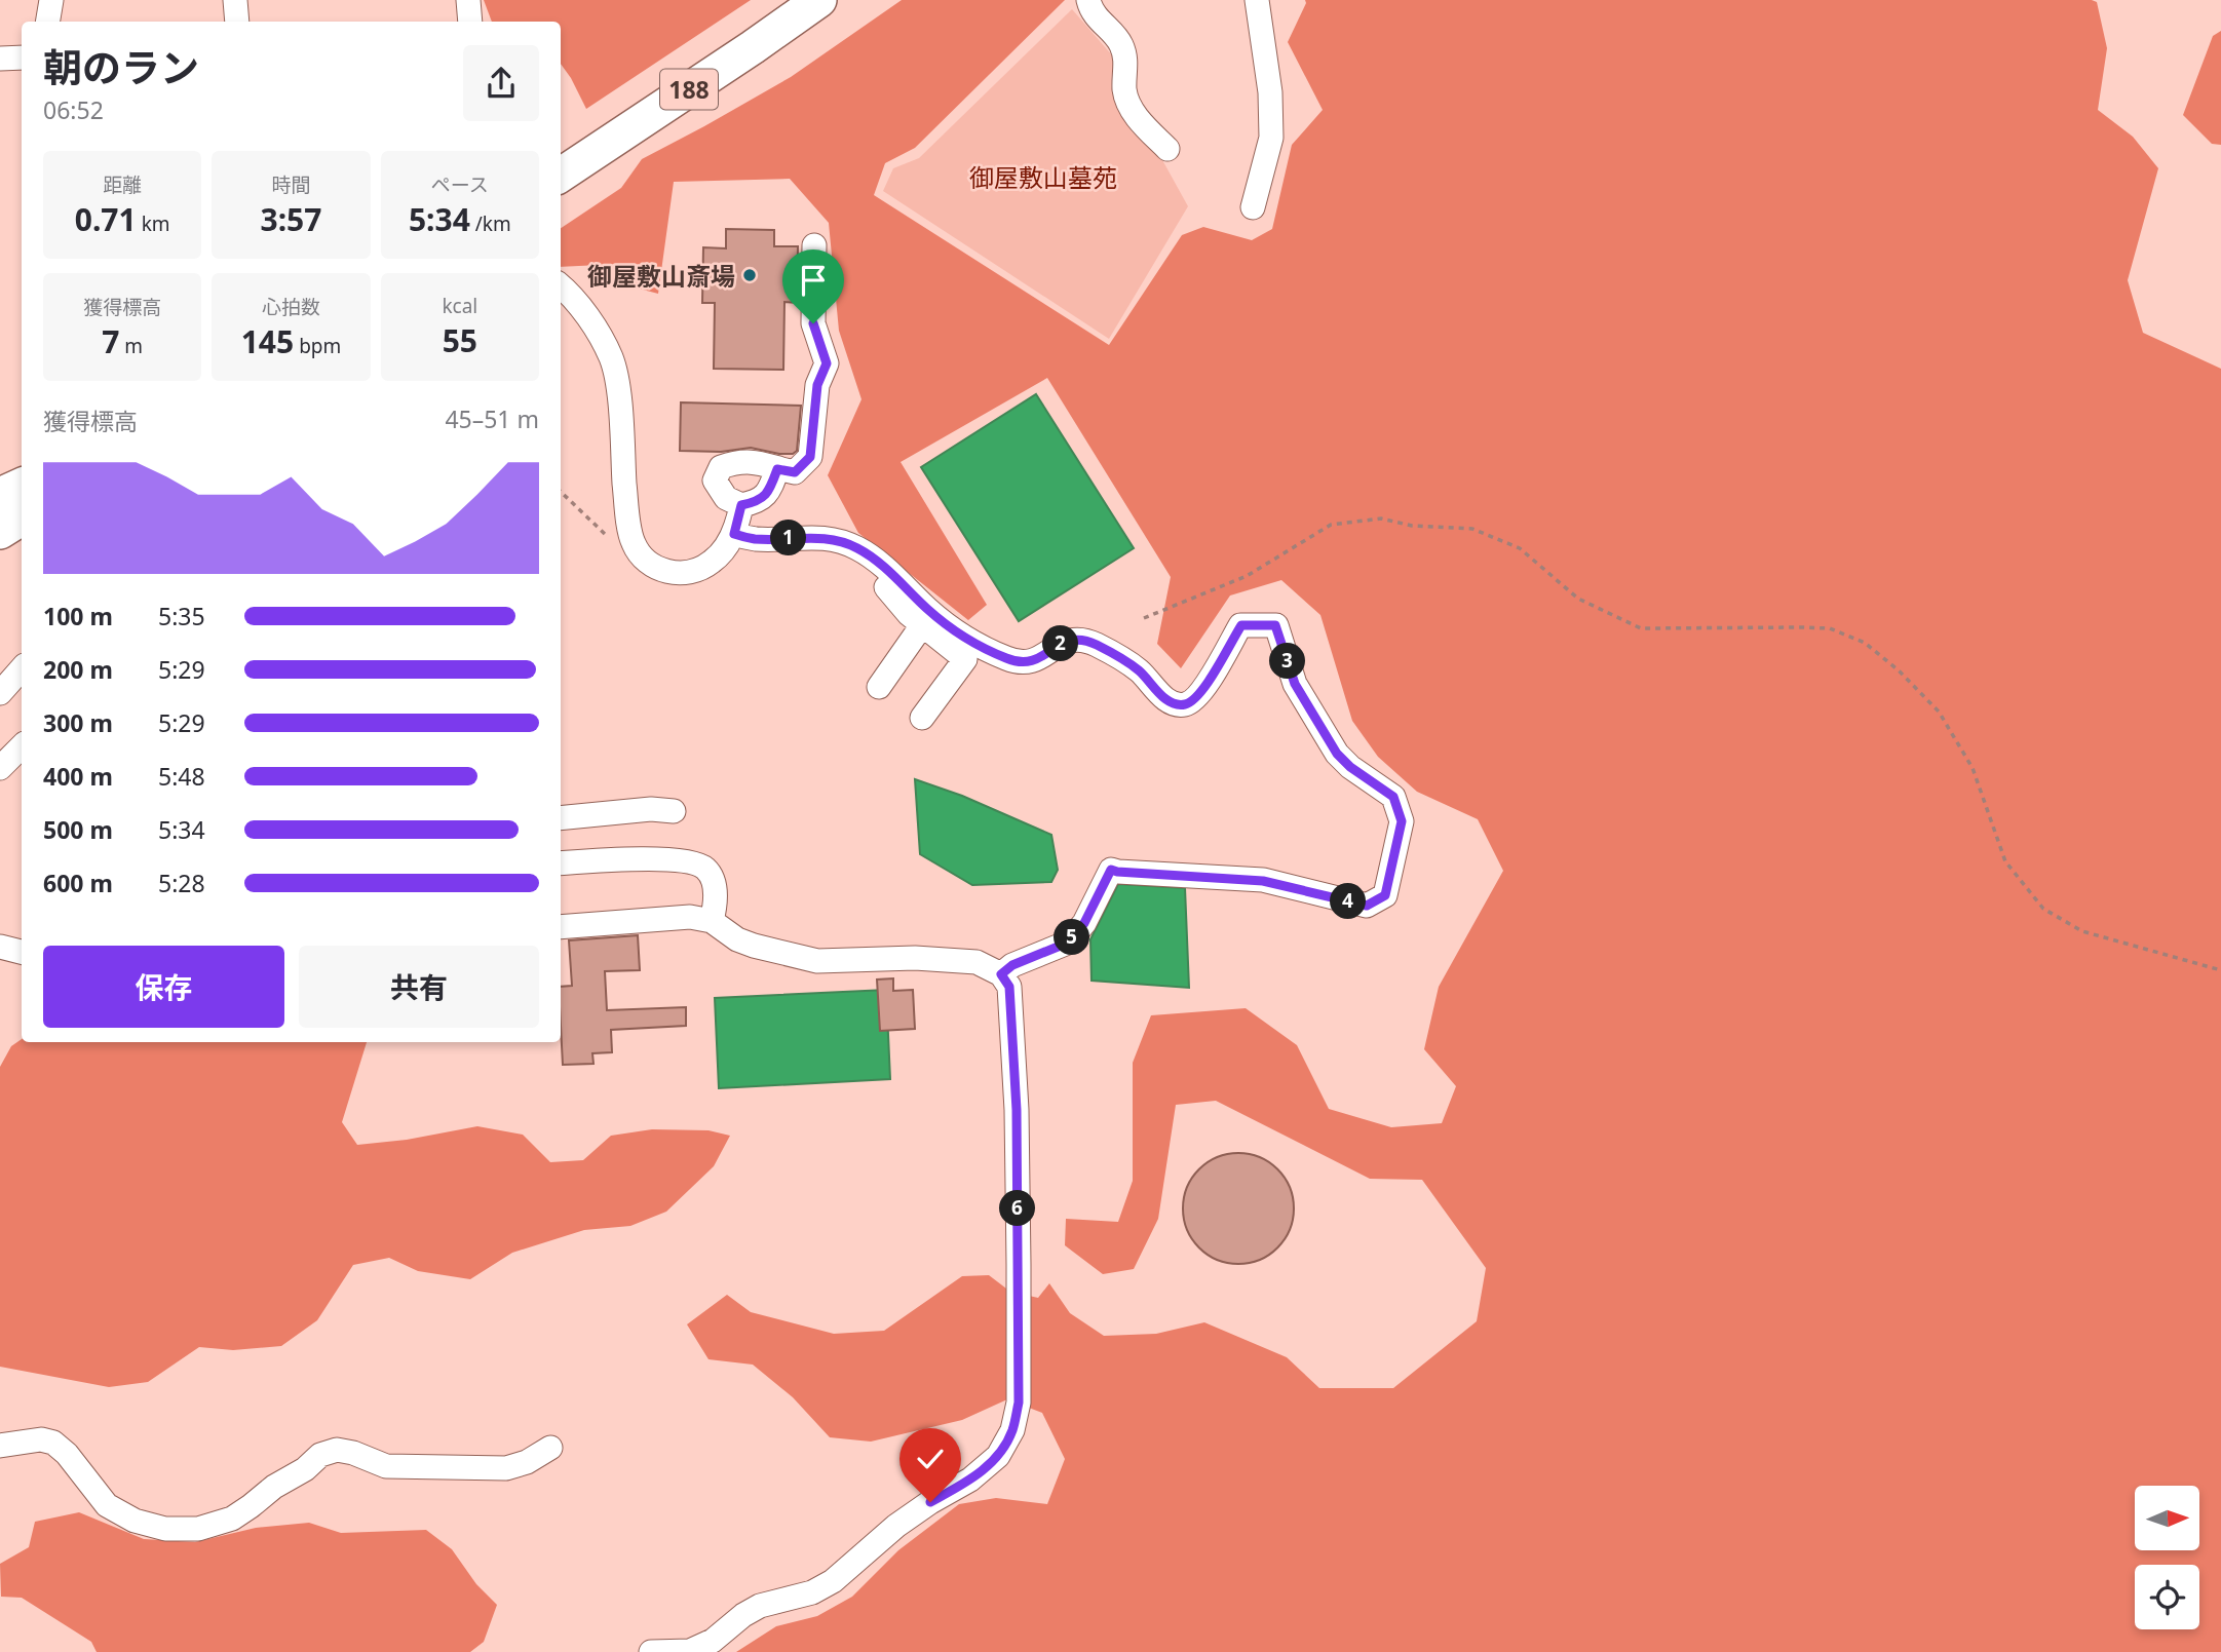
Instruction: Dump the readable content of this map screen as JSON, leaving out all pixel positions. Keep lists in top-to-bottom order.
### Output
{
  "streets": {
    "highway": ["188"]
  },
  "parks": ["御屋敷山墓苑"],
  "places": ["御屋敷山斎場"],
  "north": "right",
  "page": {
    "heading": ["朝のラン", "06:52"],
    "stats": [
      ["距離", "0.71 km"],
      ["時間", "3:57"],
      ["ペース", "5:34 /km"],
      ["獲得標高", "7 m"],
      ["心拍数", "145 bpm"],
      ["kcal", "55"]
    ],
    "chart": ["獲得標高", "45–51 m"],
    "pins": [
      "1",
      "2",
      "3",
      "4",
      "5",
      "6"
    ],
    "list": [
      {
        "name": "100 m",
        "note": "5:35"
      },
      {
        "name": "200 m",
        "note": "5:29"
      },
      {
        "name": "300 m",
        "note": "5:29"
      },
      {
        "name": "400 m",
        "note": "5:48"
      },
      {
        "name": "500 m",
        "note": "5:34"
      },
      {
        "name": "600 m",
        "note": "5:28"
      }
    ],
    "buttons": ["保存", "共有"]
  }
}
